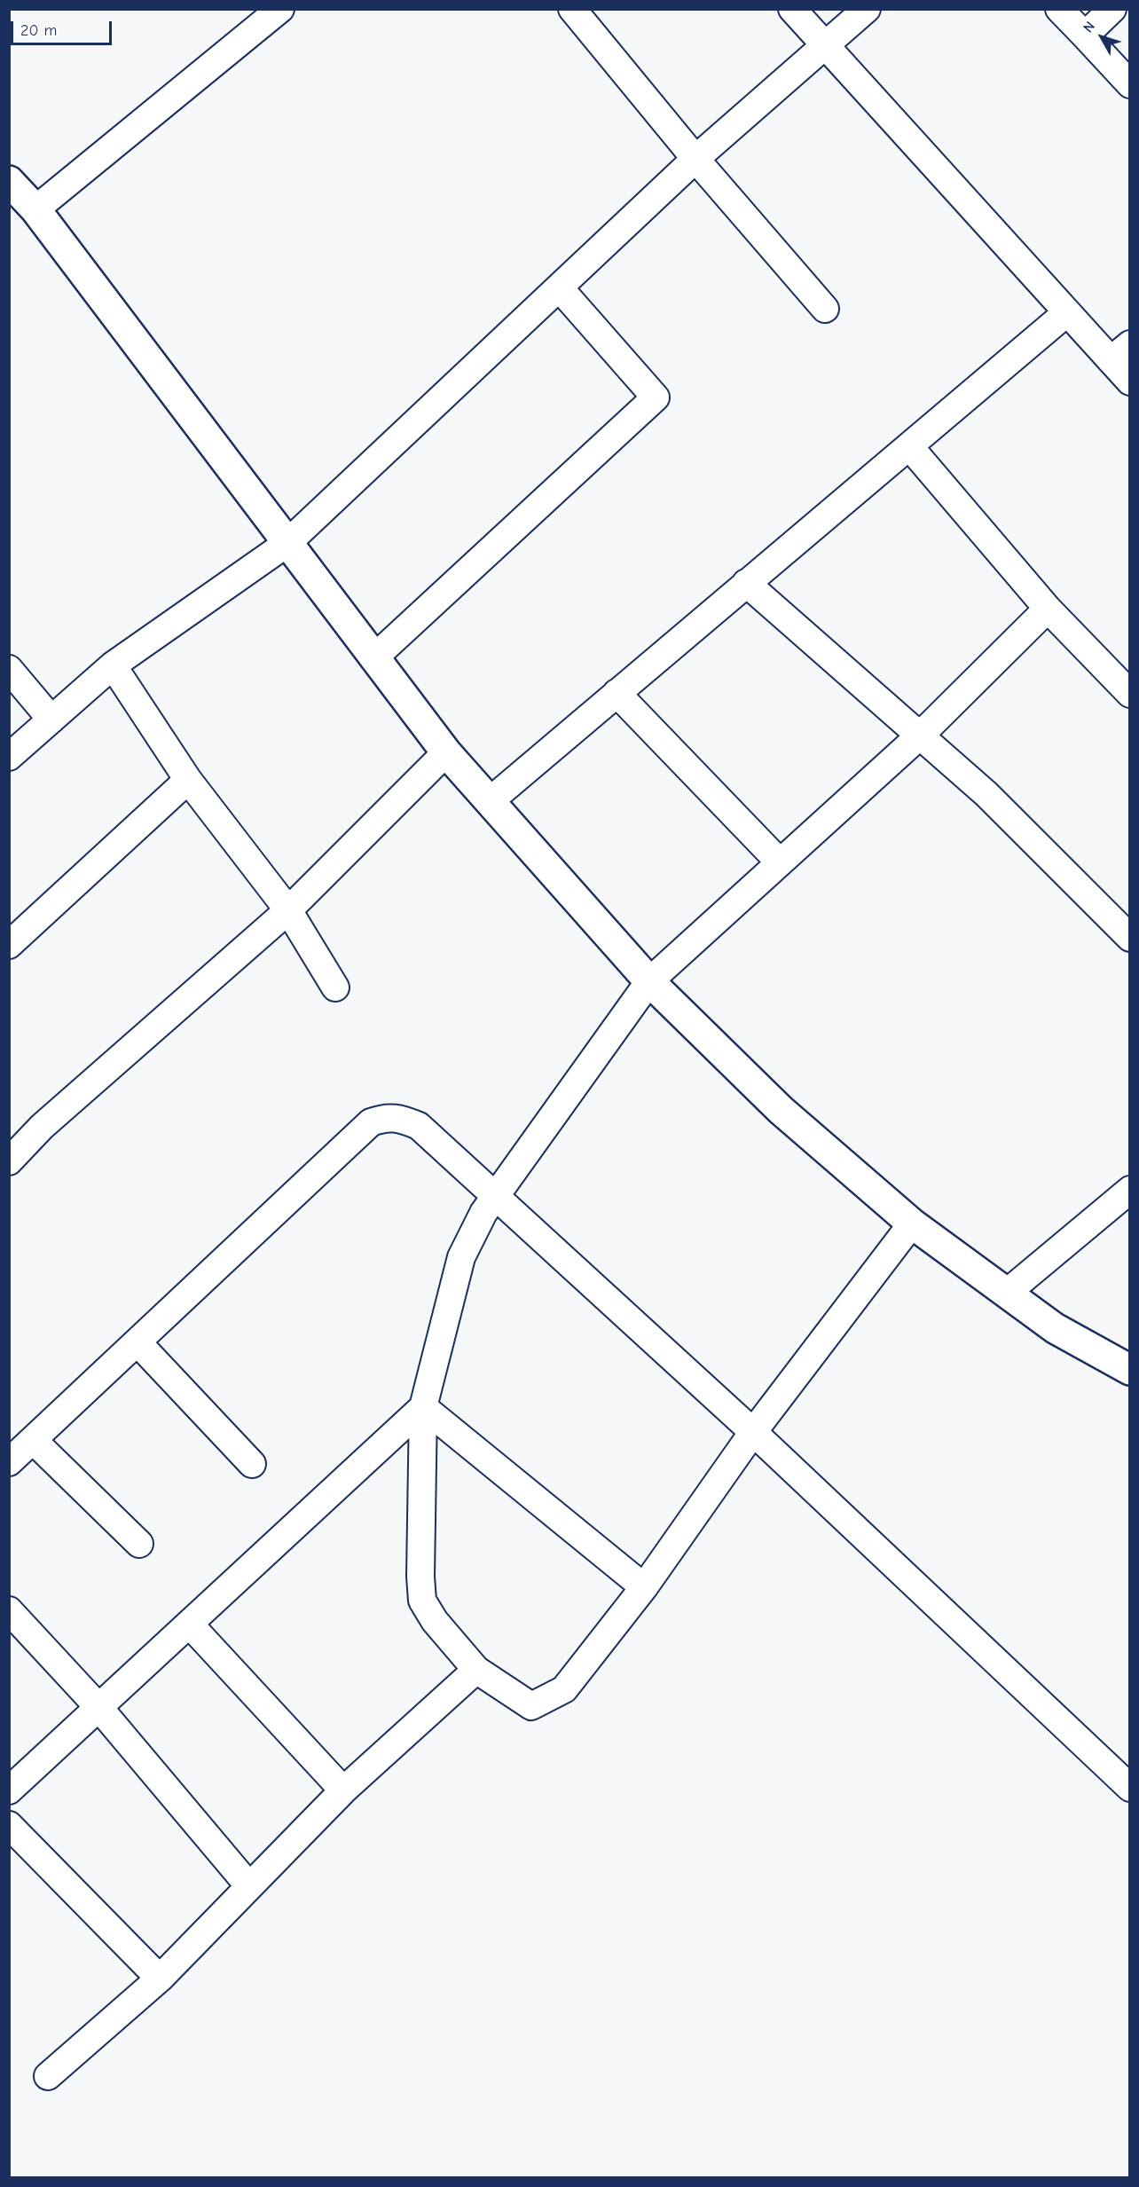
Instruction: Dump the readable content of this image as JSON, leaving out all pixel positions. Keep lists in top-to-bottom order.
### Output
{
  "scale_bar": "20 m",
  "north": "top left"
}
